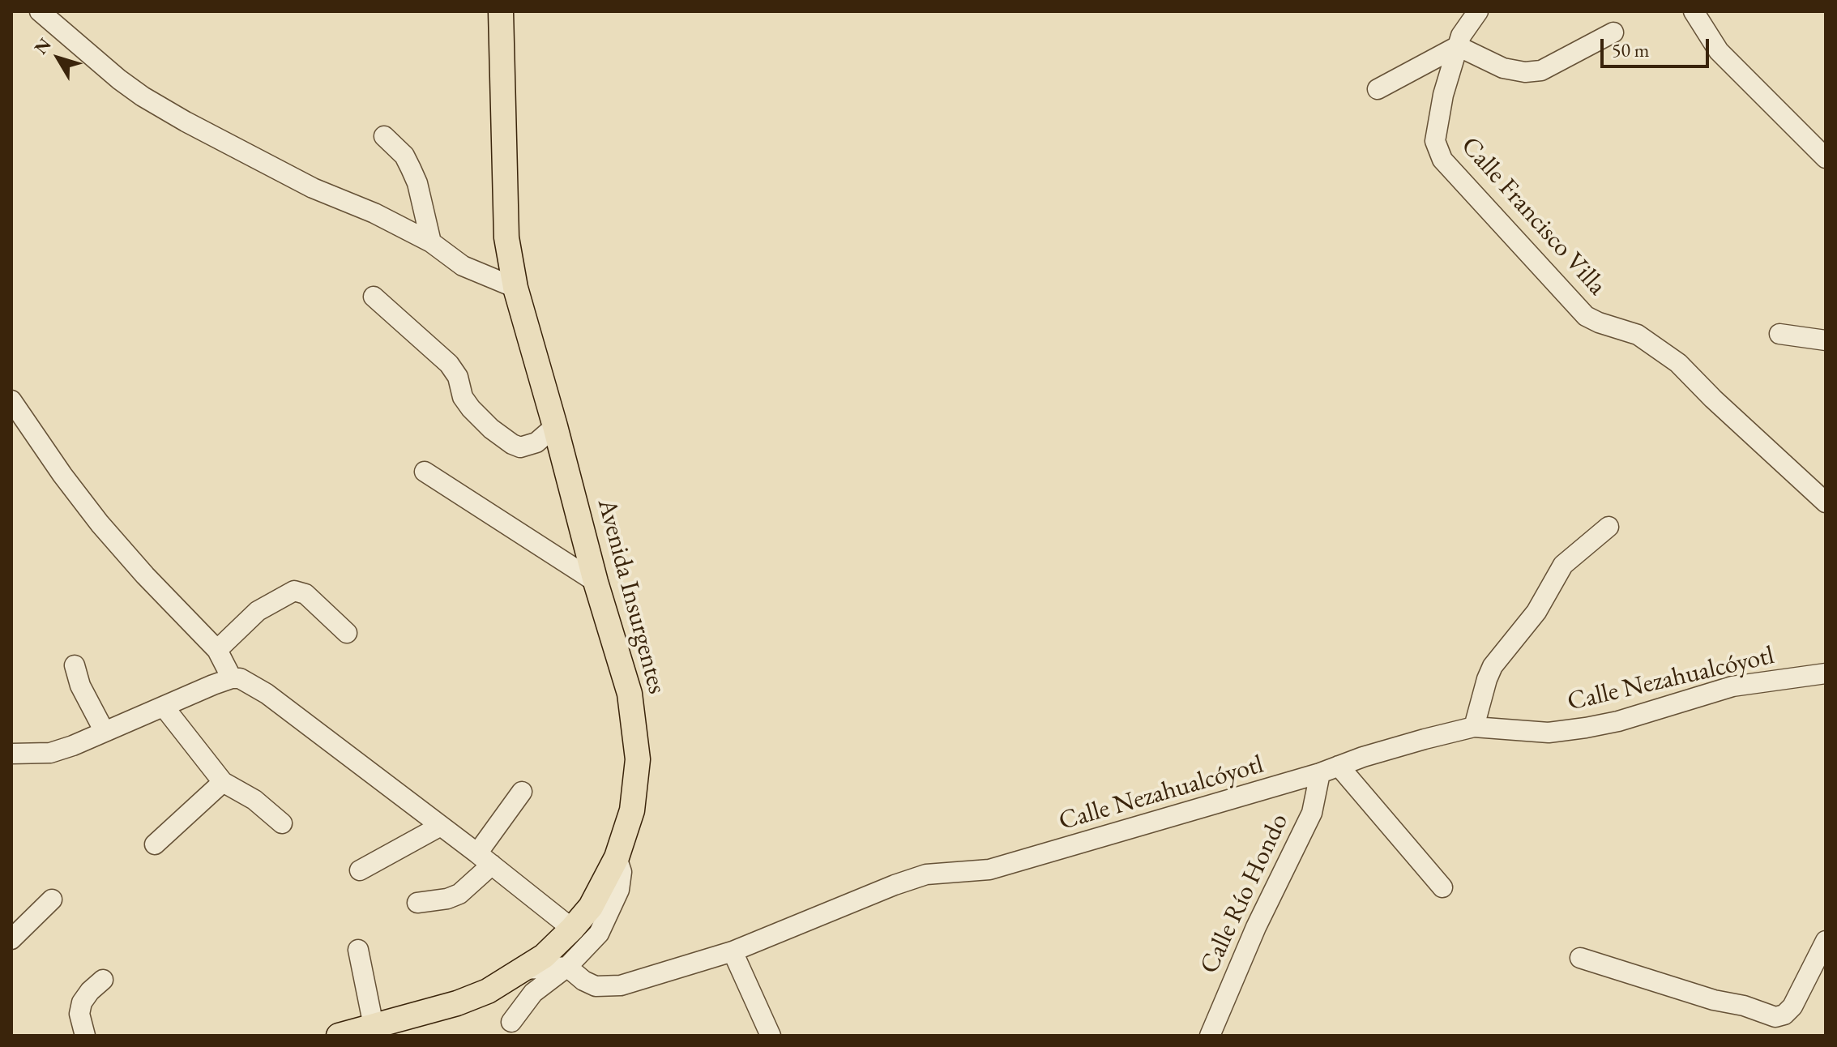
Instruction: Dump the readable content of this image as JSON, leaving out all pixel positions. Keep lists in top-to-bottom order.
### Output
{
  "streets": {
    "main road": ["Avenida Insurgentes"],
    "street": ["Calle Francisco Villa", "Calle Nezahualcóyotl", "Calle Río Hondo"]
  },
  "crossings": [
    ["Calle Nezahualcóyotl", "Calle Río Hondo"]
  ],
  "scale_bar": "50 m",
  "north": "top left"
}
